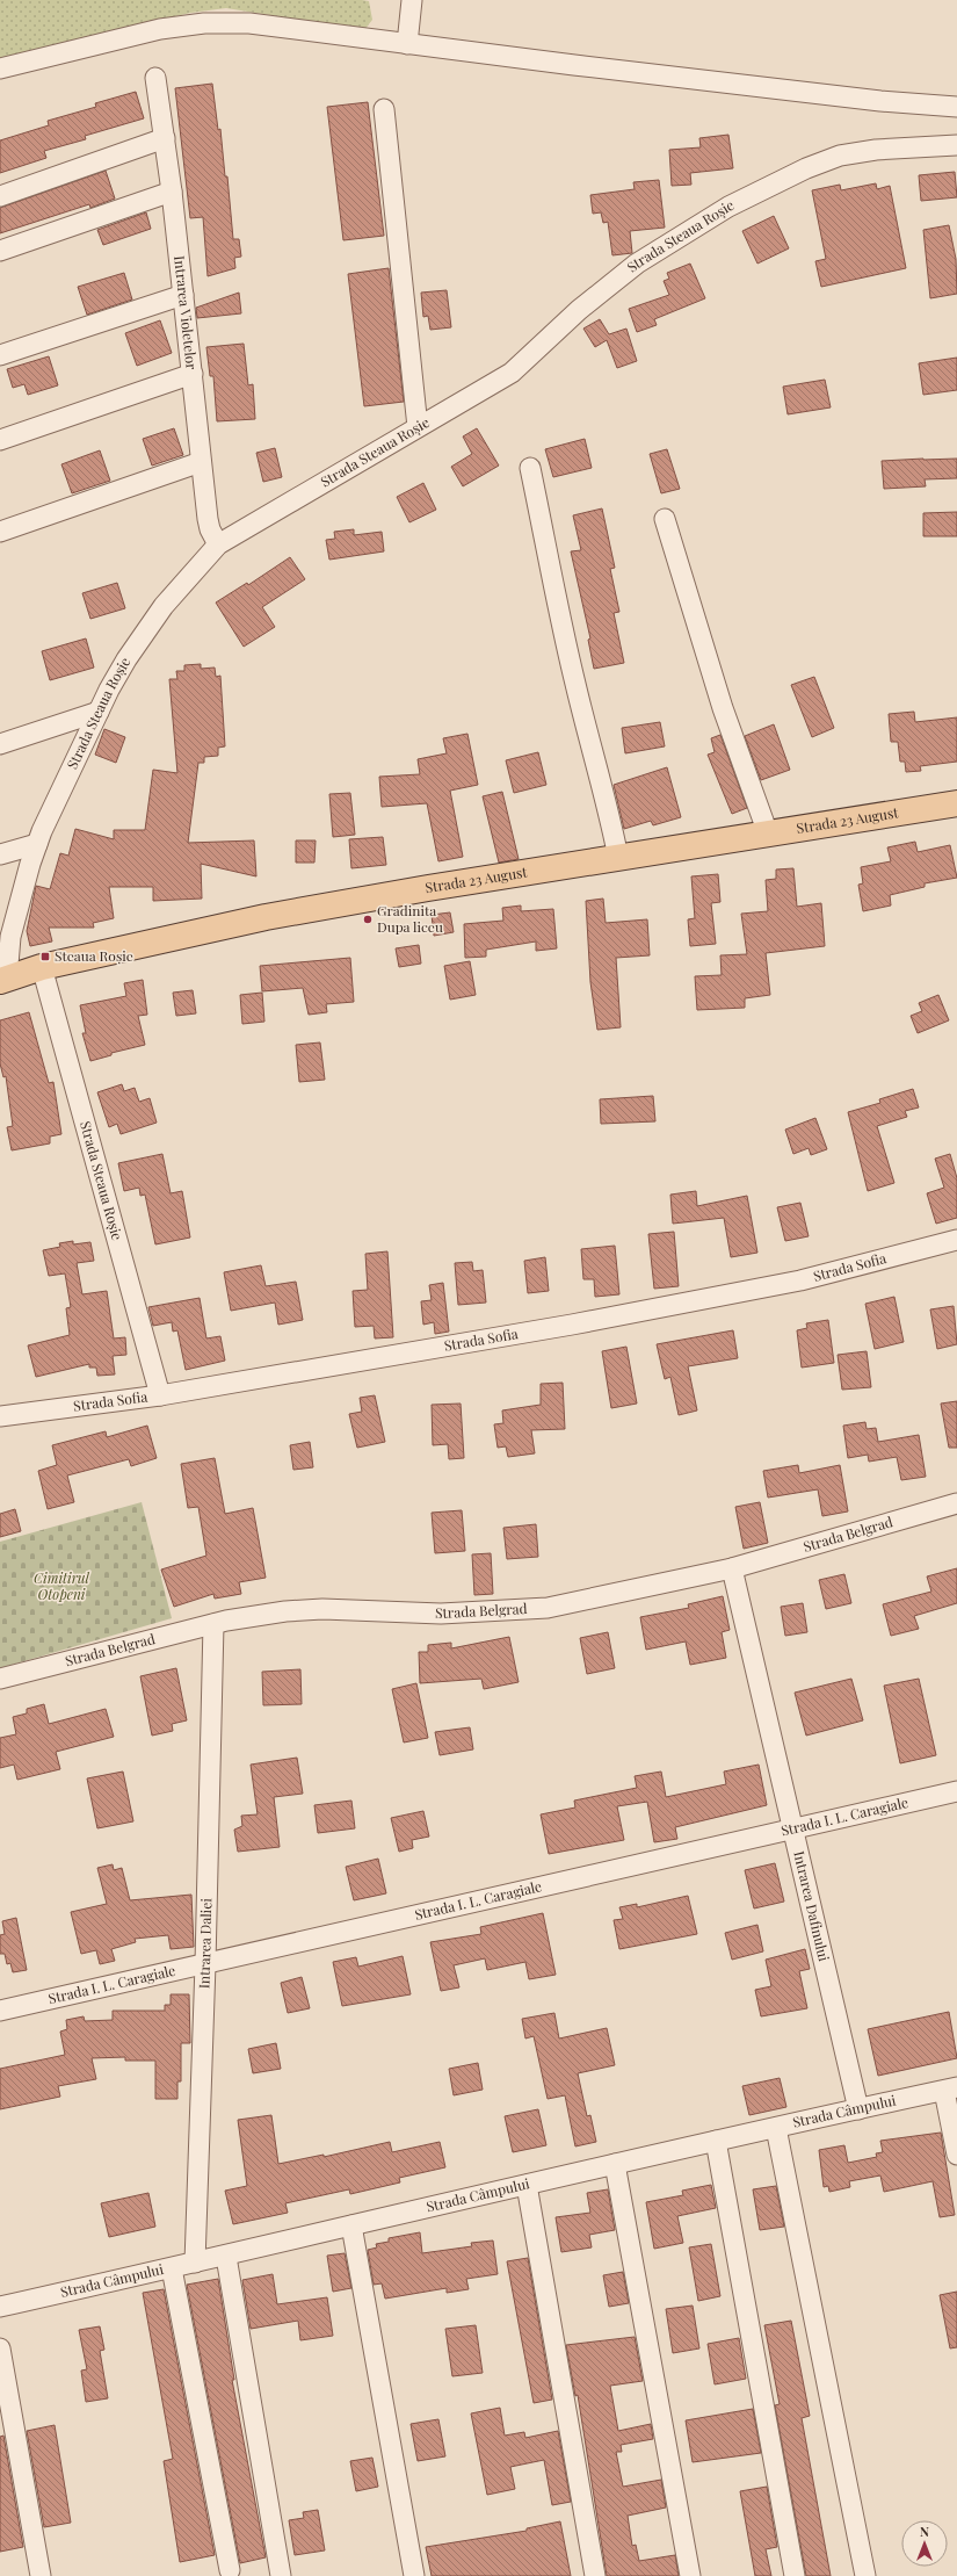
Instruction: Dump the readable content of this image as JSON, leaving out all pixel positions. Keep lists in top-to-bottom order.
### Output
{
  "streets": {
    "main road": ["Strada 23 August"],
    "street": [
      "Strada Steaua Roșie",
      "Intrarea Violetelor",
      "Strada Sofia",
      "Strada Belgrad",
      "Strada I. L. Caragiale",
      "Intrarea Dafinului",
      "Intrarea Daliei",
      "Strada Câmpului"
    ]
  },
  "crossings": [
    ["Strada Steaua Roșie", "Intrarea Violetelor"],
    ["Strada Steaua Roșie", "Strada 23 August"],
    ["Strada Steaua Roșie", "Strada Sofia"],
    ["Strada Belgrad", "Intrarea Dafinului"],
    ["Strada Belgrad", "Intrarea Daliei"],
    ["Strada I. L. Caragiale", "Intrarea Dafinului"],
    ["Strada I. L. Caragiale", "Intrarea Daliei"],
    ["Intrarea Dafinului", "Strada Câmpului"],
    ["Intrarea Daliei", "Strada Câmpului"]
  ],
  "parks": ["Cimitirul Otopeni"],
  "places": {
    "other": ["Gradinita Dupa liceu"],
    "transit": ["Steaua Roșie"]
  },
  "north": "top"
}
